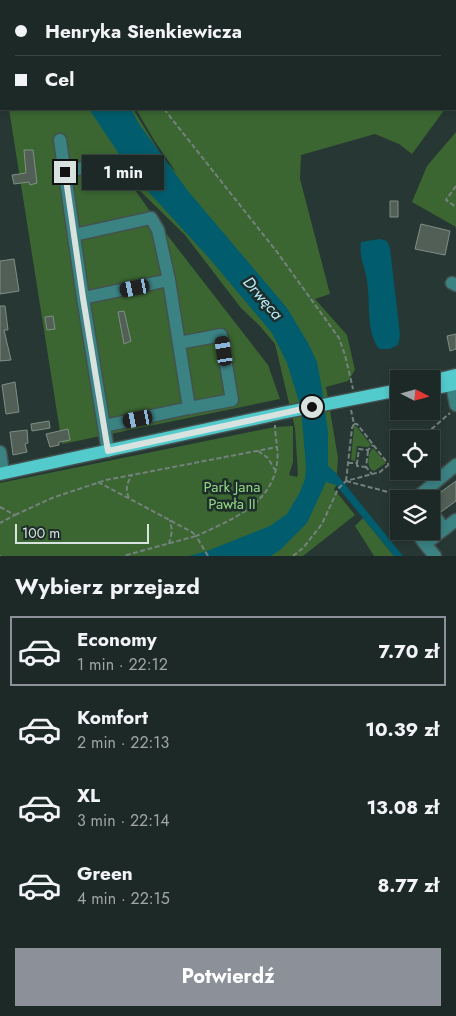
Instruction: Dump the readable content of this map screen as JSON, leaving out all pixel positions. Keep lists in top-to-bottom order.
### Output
{
  "water": ["Drwęca"],
  "parks": ["Park Jana Pawła II"],
  "scale_bar": "100 m",
  "north": "right",
  "page": {
    "banner": ["Henryka Sienkiewicza", "Cel"],
    "bubble": "1 min",
    "scale": "100 m",
    "heading": "Wybierz przejazd",
    "list": [
      {
        "name": "Economy",
        "note": "1 min · 22:12",
        "value": "7.70 zł"
      },
      {
        "name": "Komfort",
        "note": "2 min · 22:13",
        "value": "10.39 zł"
      },
      {
        "name": "XL",
        "note": "3 min · 22:14",
        "value": "13.08 zł"
      },
      {
        "name": "Green",
        "note": "4 min · 22:15",
        "value": "8.77 zł"
      }
    ],
    "buttons": "Potwierdź"
  }
}
